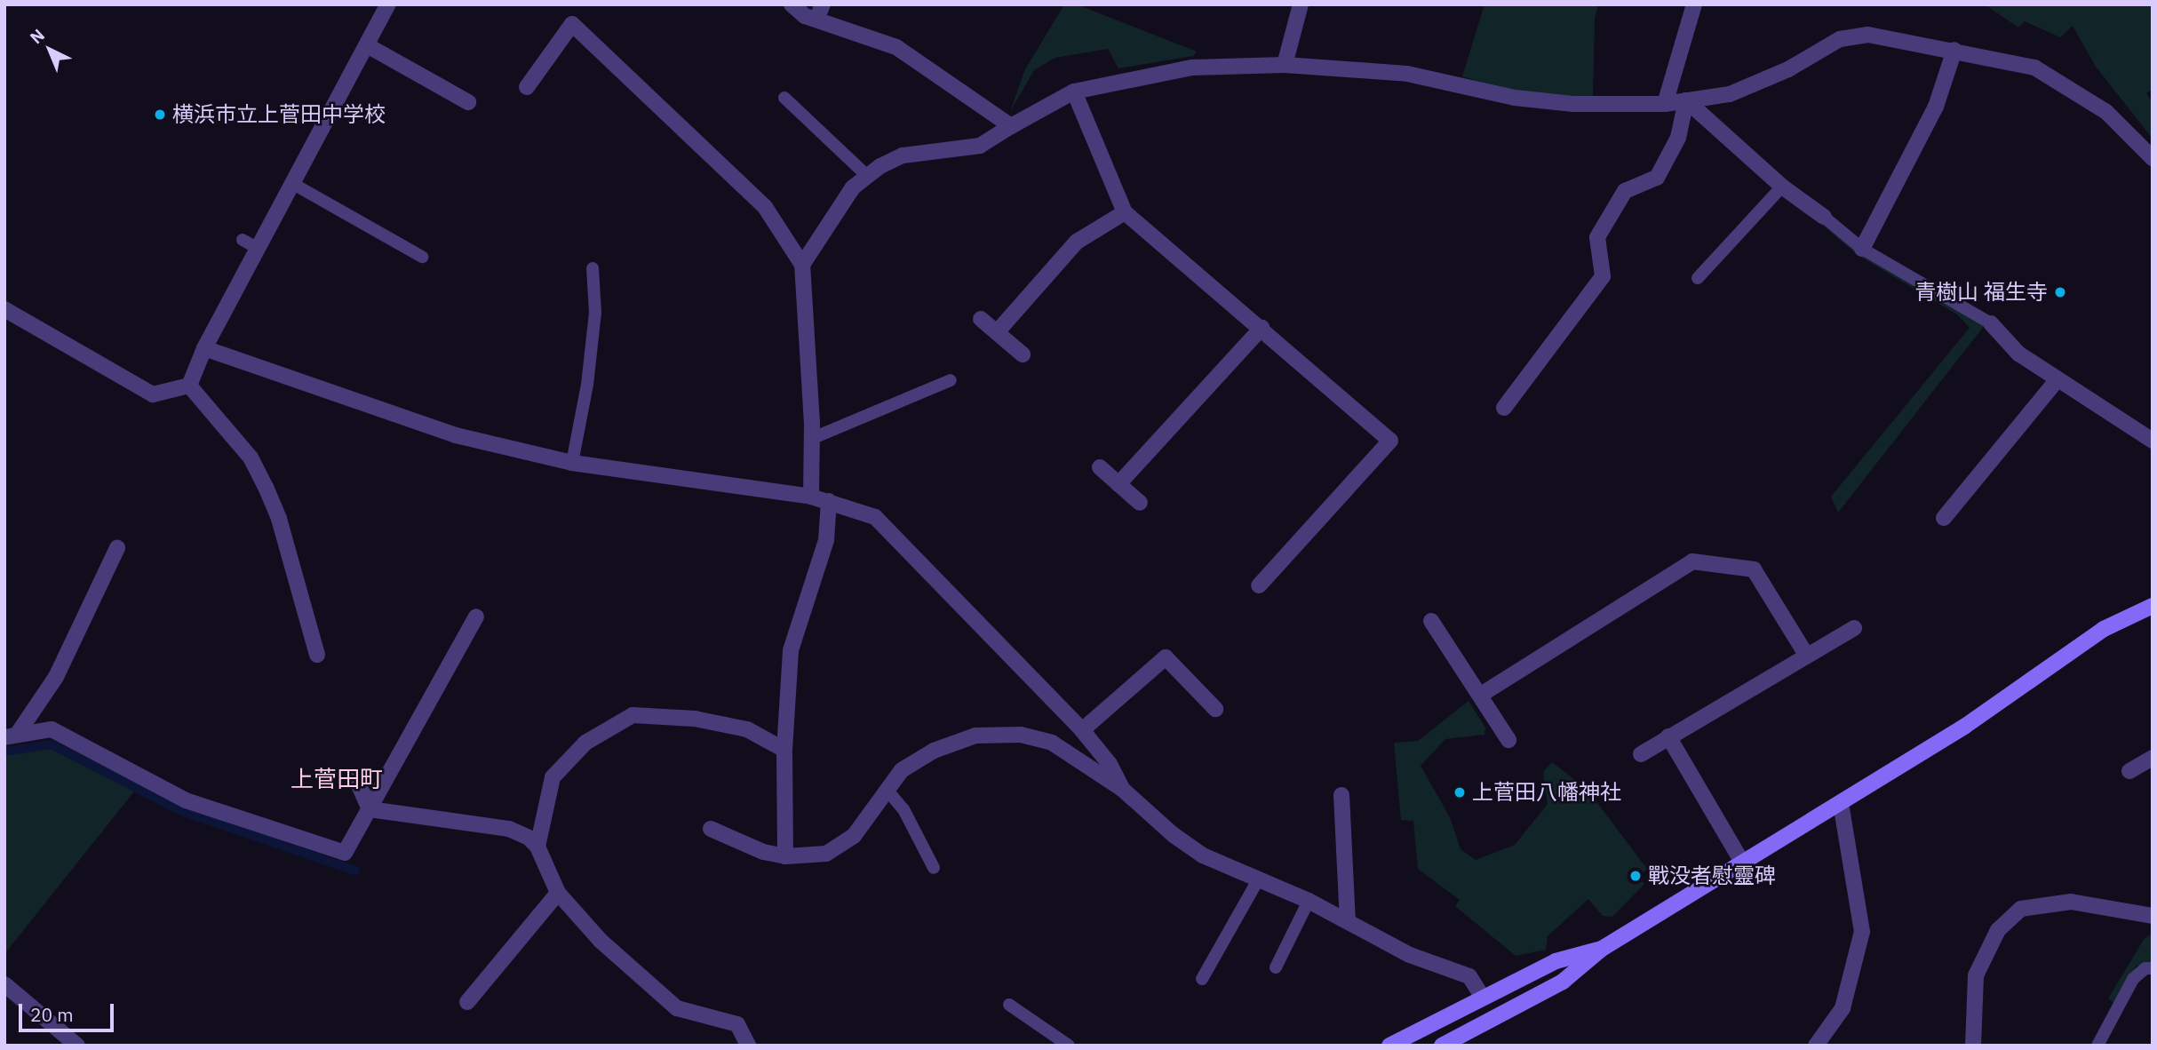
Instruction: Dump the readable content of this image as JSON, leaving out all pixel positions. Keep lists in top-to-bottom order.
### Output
{
  "districts": ["上菅田町"],
  "places": [
    "横浜市立上菅田中学校",
    "青樹山 福生寺",
    "上菅田八幡神社",
    "戰没者慰靈碑"
  ],
  "scale_bar": "20 m",
  "north": "top left"
}
